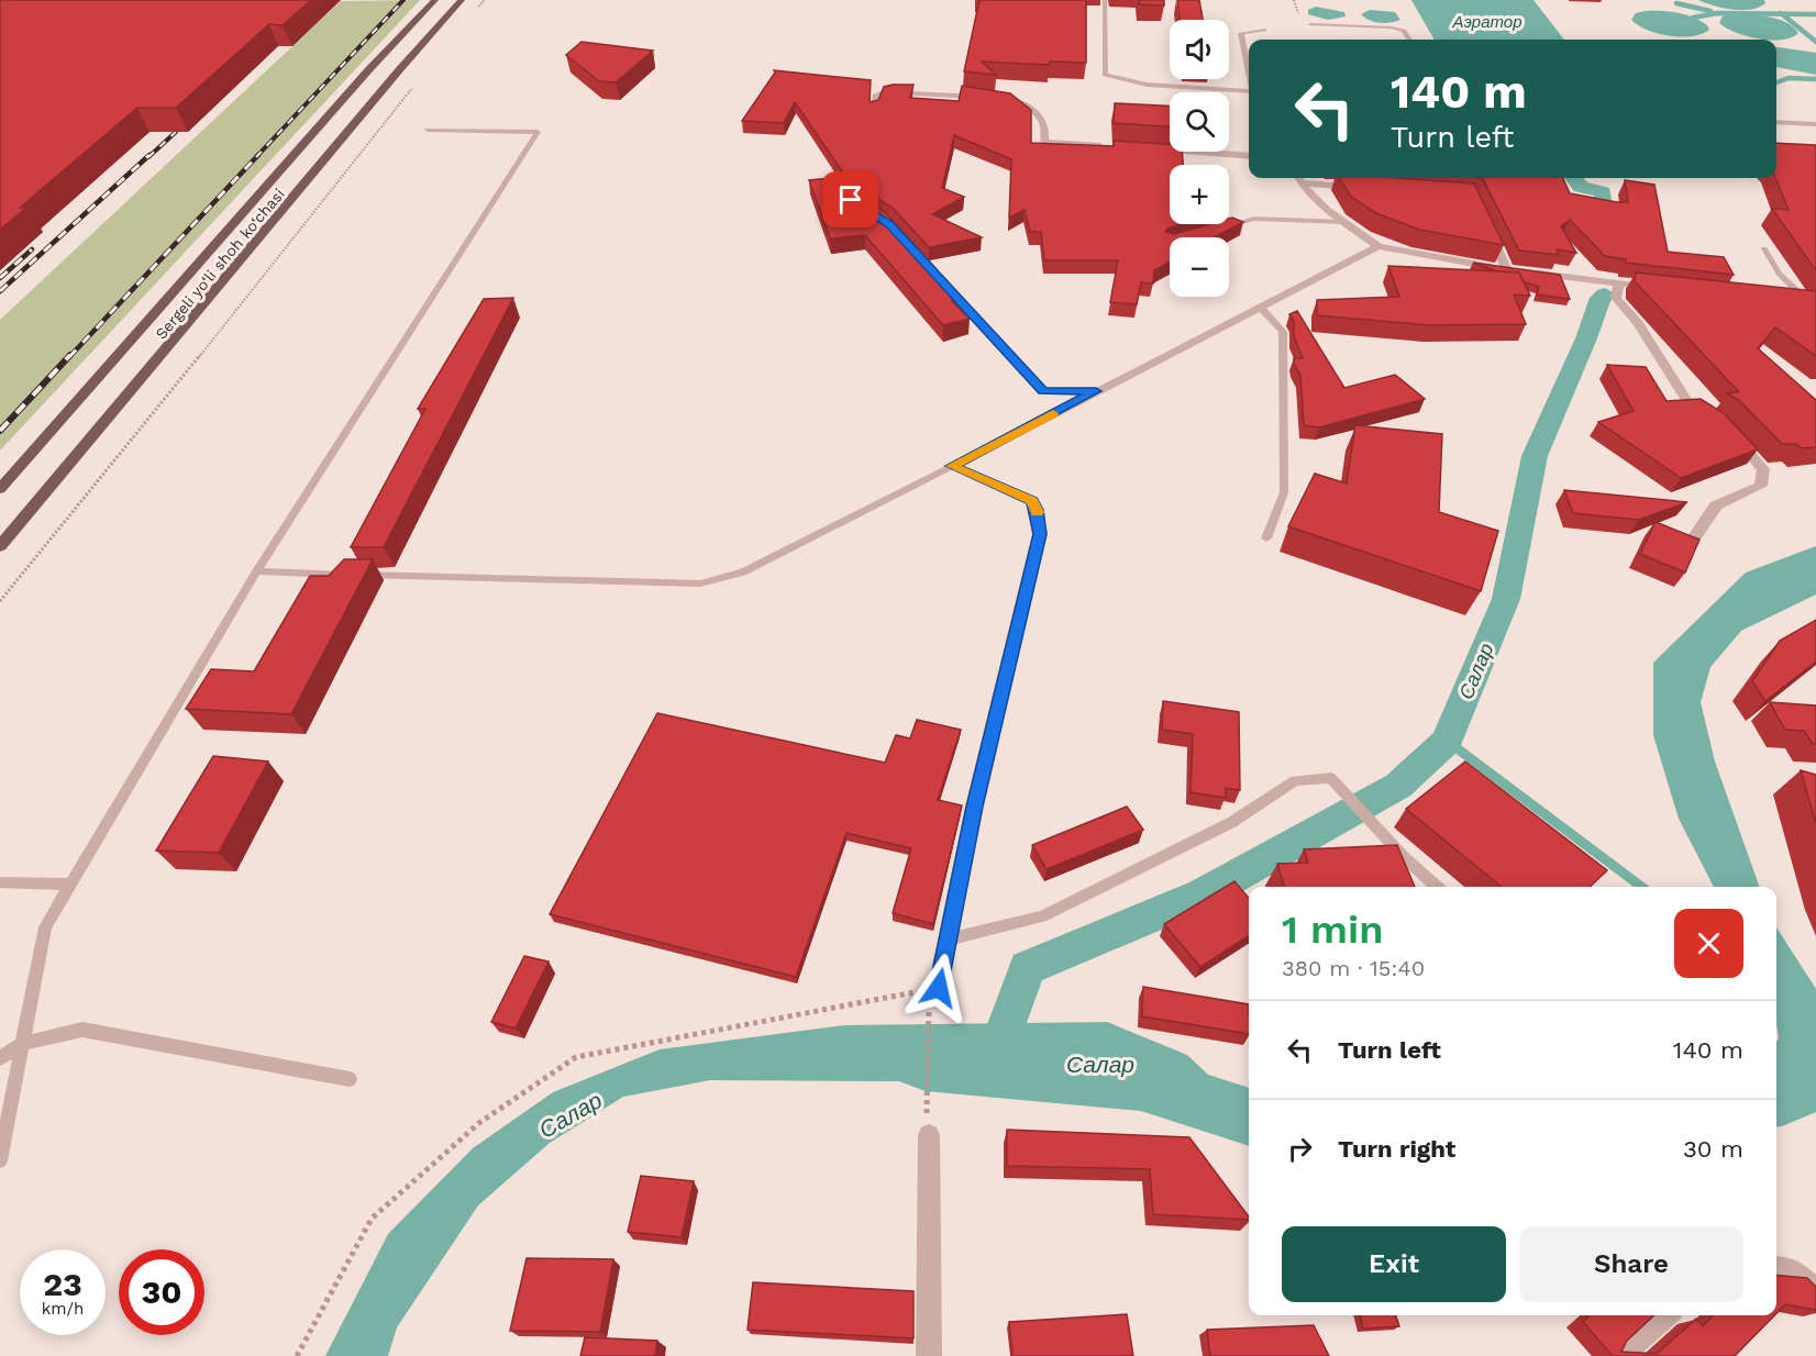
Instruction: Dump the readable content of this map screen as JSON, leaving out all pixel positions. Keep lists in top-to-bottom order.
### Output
{
  "streets": {
    "main road": ["Sergeli yo‘li shoh ko‘chasi"]
  },
  "water": ["Аэратор", "Салар"],
  "page": {
    "map_buttons": ["+", "−"],
    "turn": ["140 m", "Turn left"],
    "heading": ["1 min", "380 m · 15:40"],
    "list": [
      {
        "name": "Turn left",
        "value": "140 m"
      },
      {
        "name": "Turn right",
        "value": "30 m"
      }
    ],
    "buttons": ["Exit", "Share"],
    "speed": "23 km/h",
    "limit": "30"
  }
}
